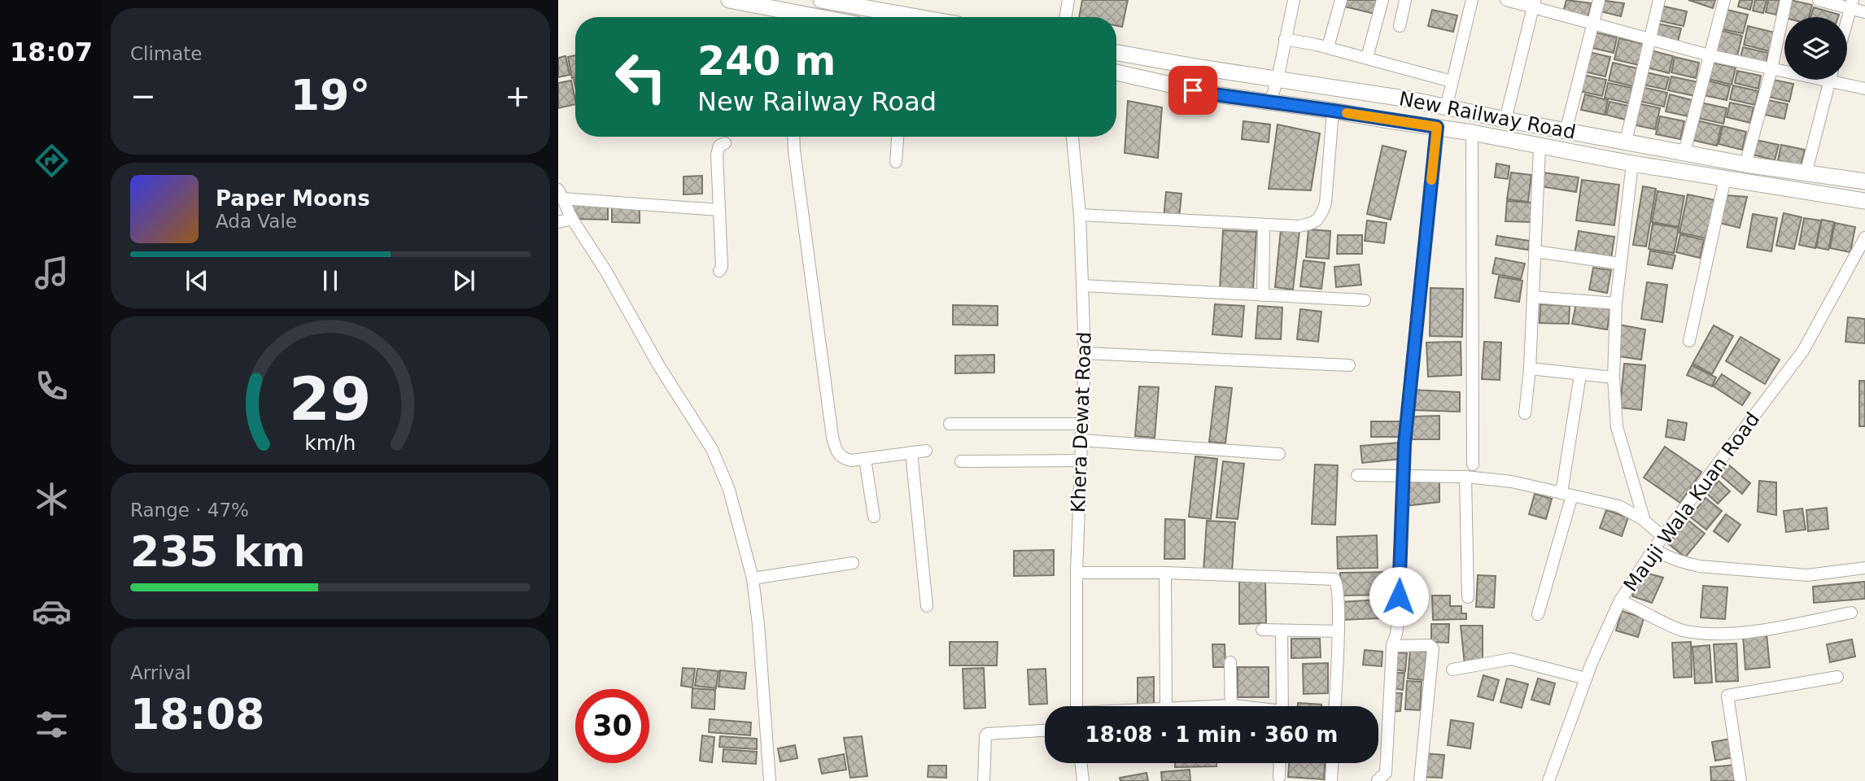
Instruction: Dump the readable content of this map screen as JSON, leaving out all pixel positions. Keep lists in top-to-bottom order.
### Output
{
  "streets": {
    "main road": ["New Railway Road"],
    "street": ["Khera Dewat Road", "Mauji Wala Kuan Road"]
  },
  "page": {
    "tabs": "18:07",
    "tile": [
      "Climate",
      ["Range · 47%", "235 km"],
      ["Arrival", "18:08"]
    ],
    "turn": ["240 m", "New Railway Road"],
    "heat": ["−", "19°", "+"],
    "song": ["Paper Moons", "Ada Vale"],
    "limit": "30",
    "trip": "18:08 · 1 min · 360 m",
    "gauge": ["29", "km/h"]
  }
}
